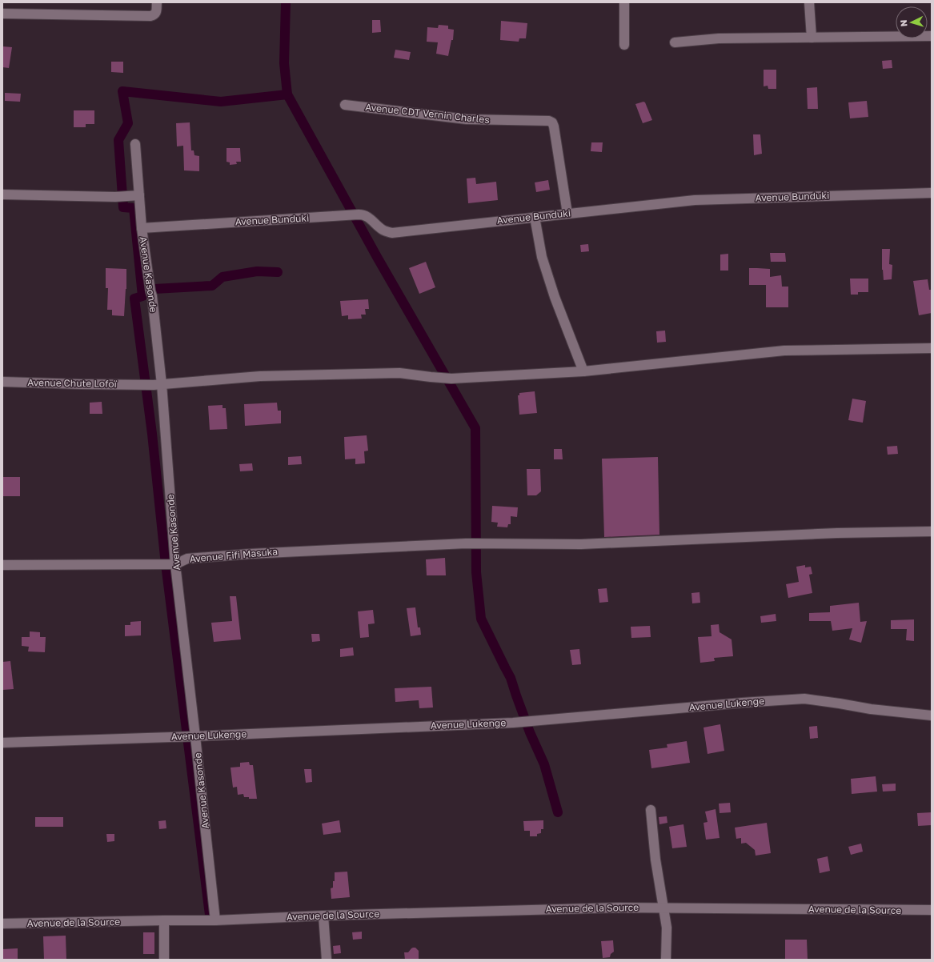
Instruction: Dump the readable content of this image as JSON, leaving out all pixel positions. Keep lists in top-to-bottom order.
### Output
{
  "streets": {
    "street": [
      "Avenue CDT Vernin Charles",
      "Avenue Bunduki",
      "Avenue Kasonde",
      "Avenue Chute Lofoï",
      "Avenue Fifi Masuka",
      "Avenue Lukenge",
      "Avenue de la Source"
    ]
  },
  "crossings": [
    ["Avenue CDT Vernin Charles", "Avenue Bunduki"],
    ["Avenue Bunduki", "Avenue Kasonde"],
    ["Avenue Kasonde", "Avenue Chute Lofoï"],
    ["Avenue Kasonde", "Avenue Fifi Masuka"],
    ["Avenue Kasonde", "Avenue Lukenge"],
    ["Avenue Kasonde", "Avenue de la Source"]
  ],
  "north": "left"
}
